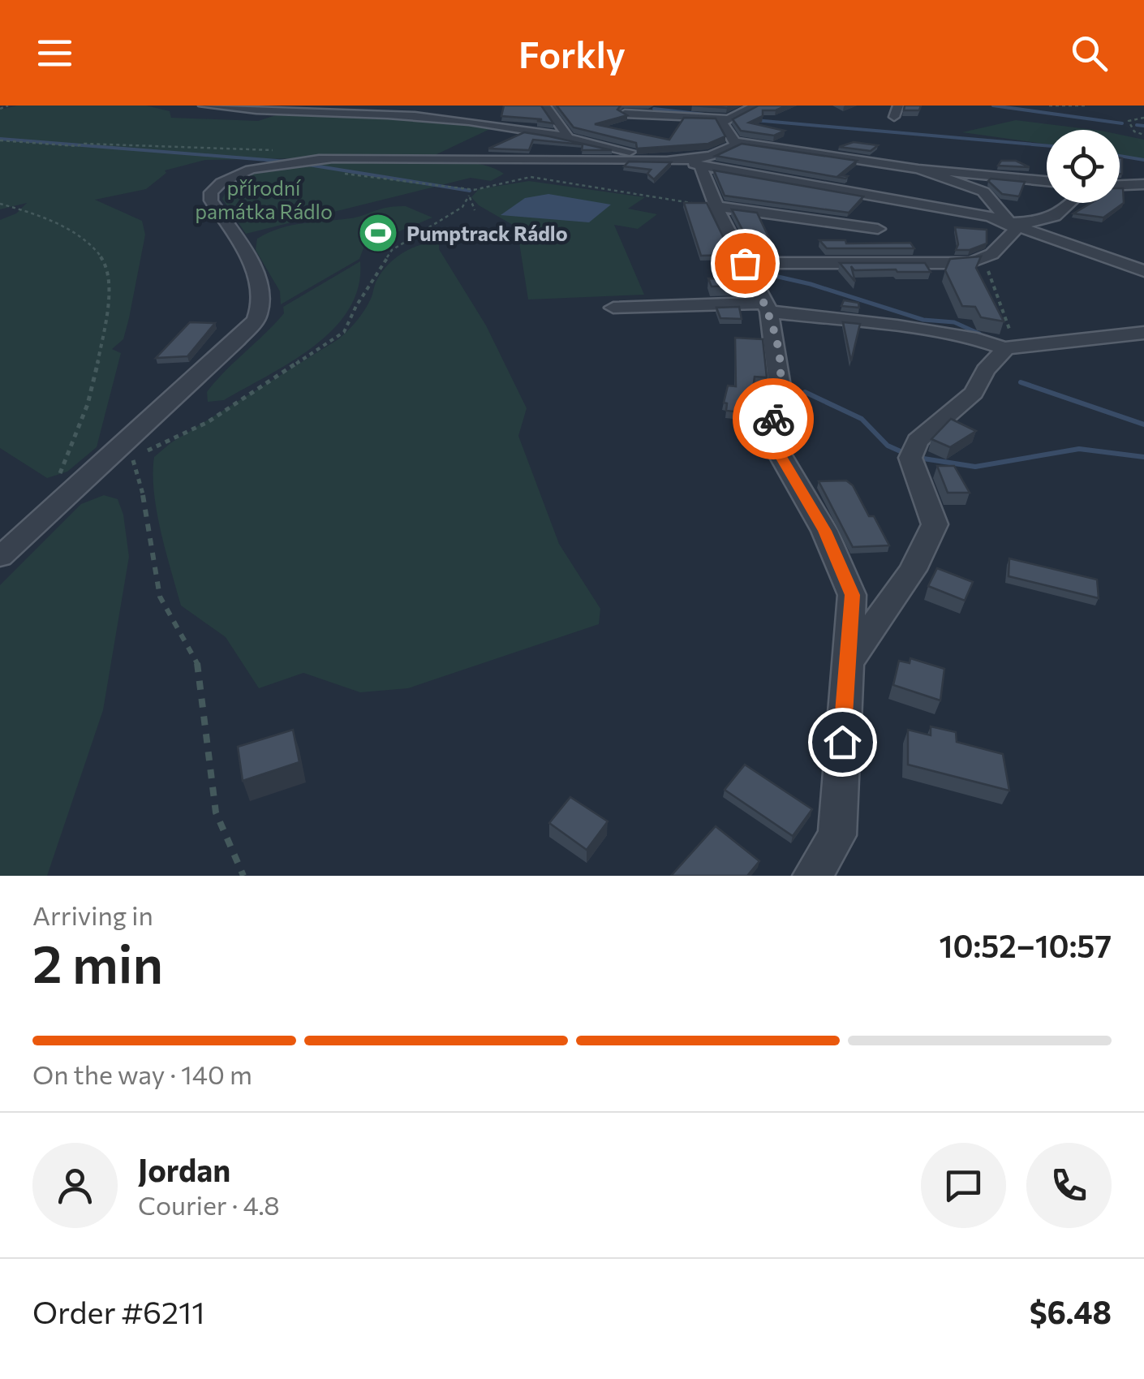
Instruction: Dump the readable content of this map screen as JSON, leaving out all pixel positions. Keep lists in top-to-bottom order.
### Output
{
  "parks": ["přírodní památka Rádlo"],
  "places": {
    "sports": ["Pumptrack Rádlo"]
  },
  "page": {
    "header": "Forkly",
    "heading": ["2 min", "Arriving in", "10:52–10:57"],
    "panel": [
      "Jordan",
      "Courier · 4.8",
      "Order #6211",
      "$6.48"
    ],
    "bar": "On the way · 140 m"
  }
}
